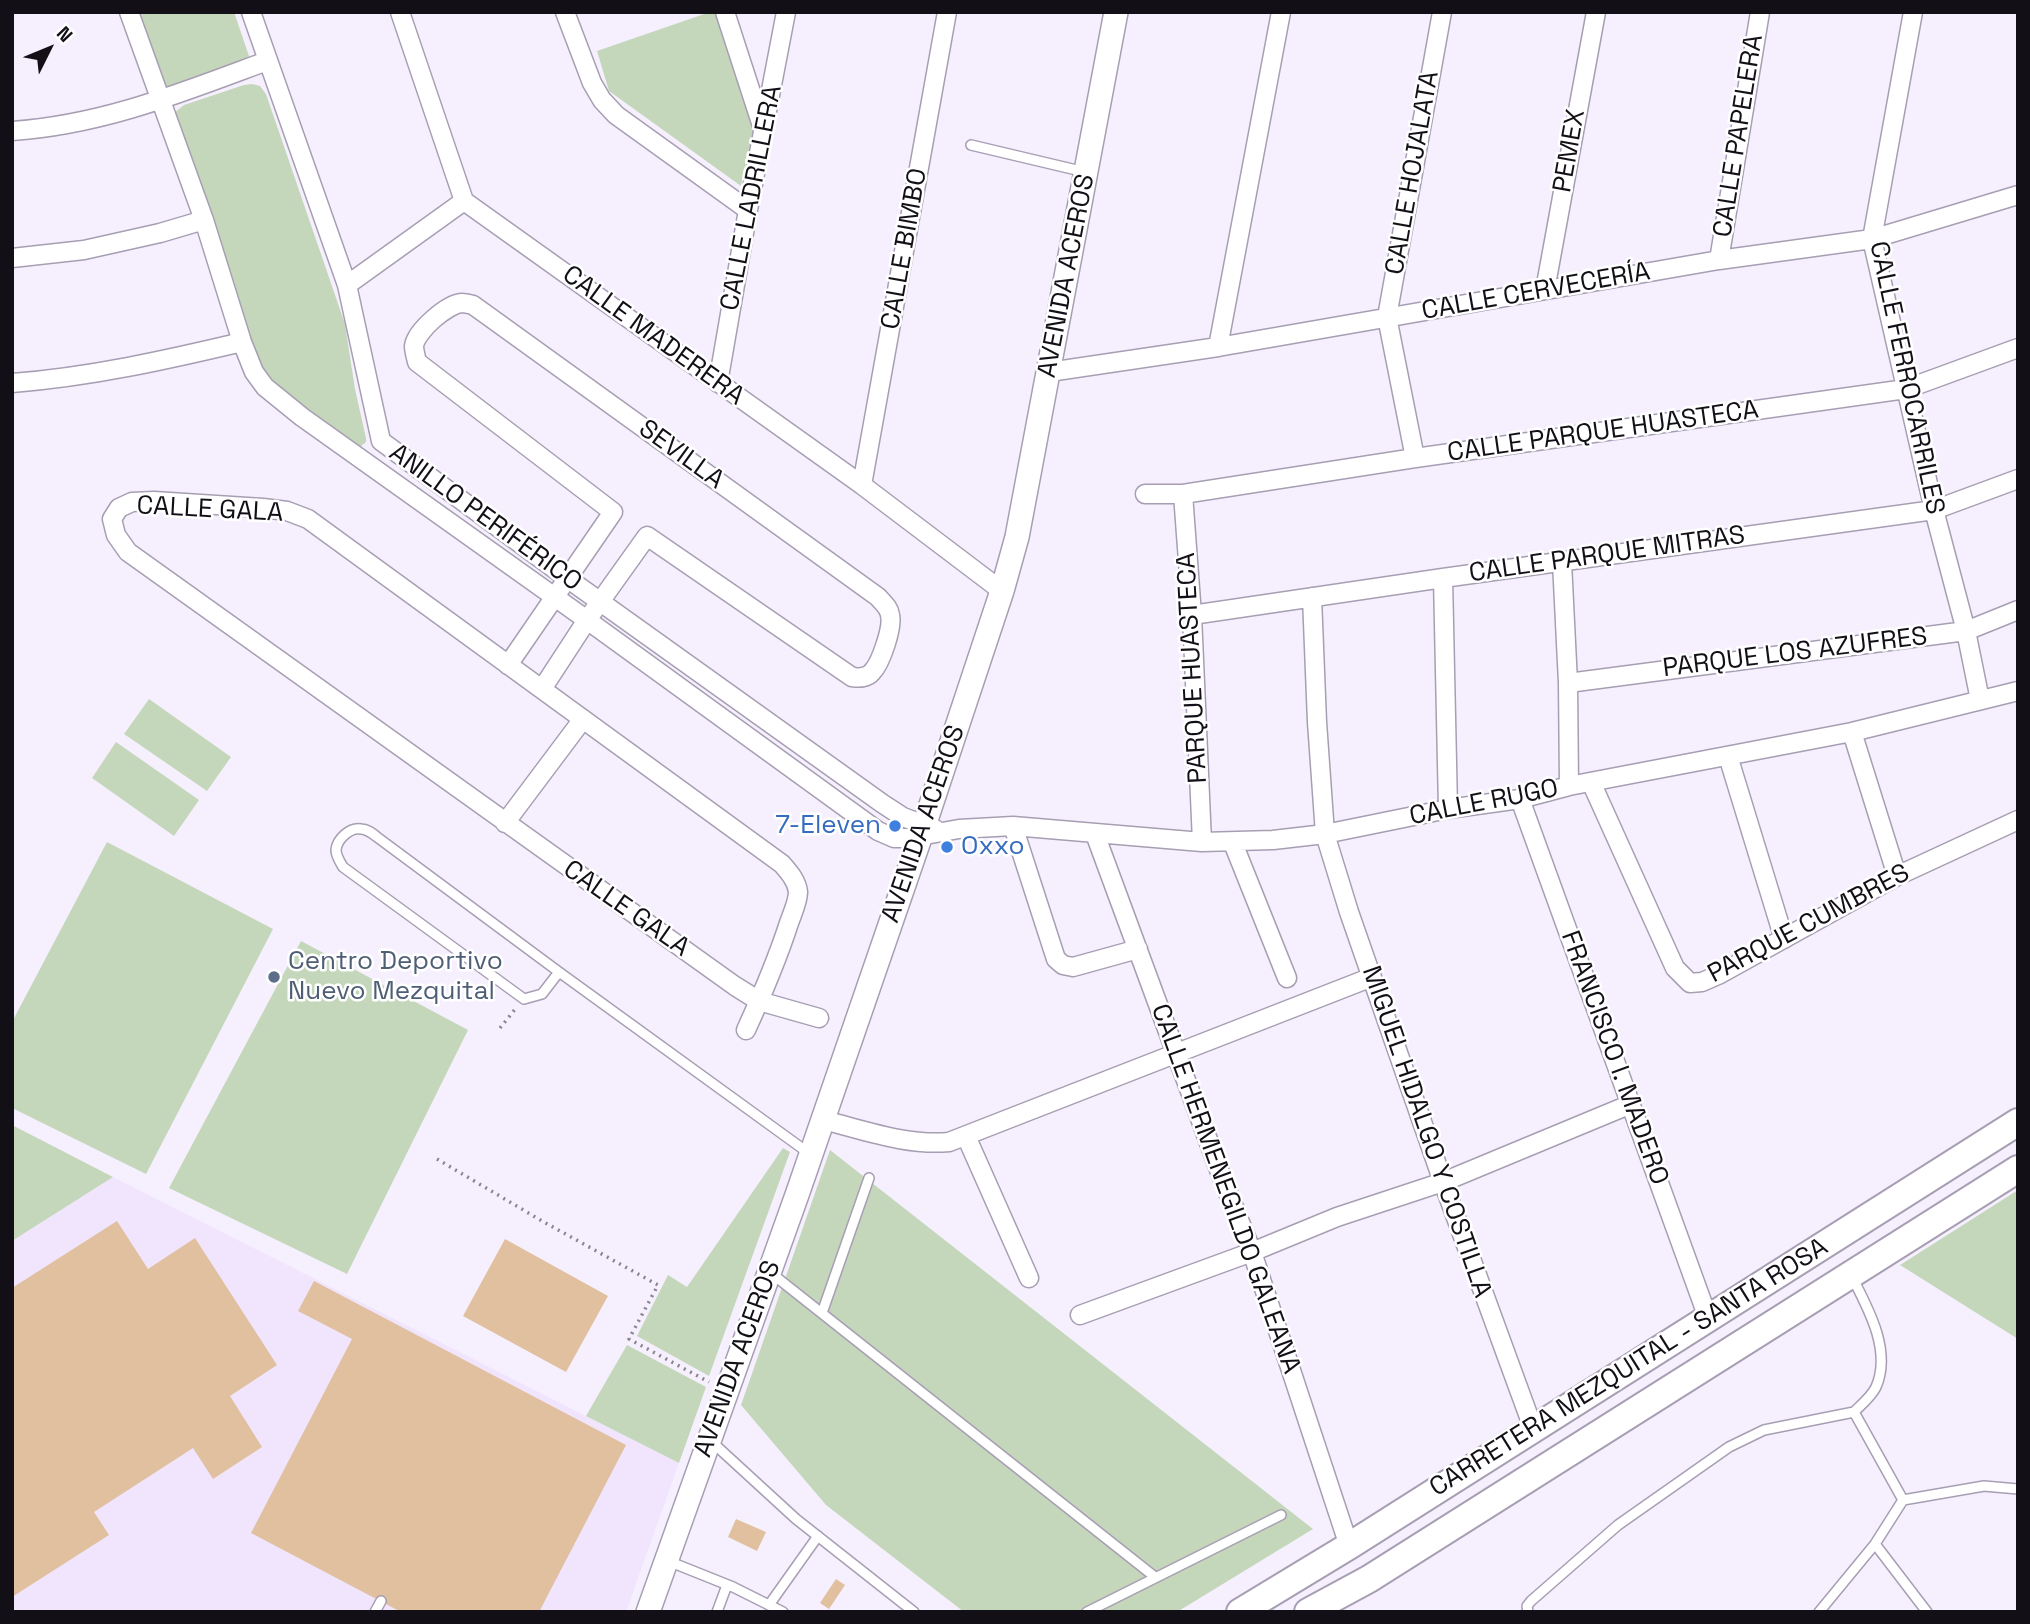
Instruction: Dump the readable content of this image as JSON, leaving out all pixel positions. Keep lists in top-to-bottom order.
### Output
{
  "streets": {
    "main road": ["CARRETERA MEZQUITAL - SANTA ROSA"],
    "street": [
      "CALLE PAPELERA",
      "PEMEX",
      "CALLE HOJALATA",
      "CALLE LADRILLERA",
      "CALLE BIMBO",
      "AVENIDA ACEROS",
      "CALLE CERVECERÍA",
      "CALLE MADERERA",
      "CALLE FERROCARRILES",
      "CALLE PARQUE HUASTECA",
      "SEVILLA",
      "CALLE GALA",
      "ANILLO PERIFÉRICO",
      "CALLE PARQUE MITRAS",
      "PARQUE LOS AZUFRES",
      "PARQUE HUASTECA",
      "CALLE RUGO",
      "PARQUE CUMBRES",
      "FRANCISCO I. MADERO",
      "MIGUEL HIDALGO Y COSTILLA",
      "CALLE HERMENEGILDO GALEANA"
    ]
  },
  "crossings": [
    ["CALLE PAPELERA", "CALLE CERVECERÍA"],
    ["PEMEX", "CALLE CERVECERÍA"],
    ["CALLE HOJALATA", "CALLE CERVECERÍA"],
    ["CALLE HOJALATA", "CALLE PARQUE HUASTECA"],
    ["CALLE LADRILLERA", "CALLE MADERERA"],
    ["CALLE BIMBO", "CALLE MADERERA"],
    ["AVENIDA ACEROS", "CALLE CERVECERÍA"],
    ["AVENIDA ACEROS", "CALLE MADERERA"],
    ["AVENIDA ACEROS", "ANILLO PERIFÉRICO"],
    ["AVENIDA ACEROS", "CALLE RUGO"],
    ["CALLE CERVECERÍA", "CALLE FERROCARRILES"],
    ["CALLE FERROCARRILES", "CALLE PARQUE HUASTECA"],
    ["CALLE FERROCARRILES", "CALLE PARQUE MITRAS"],
    ["CALLE FERROCARRILES", "PARQUE LOS AZUFRES"],
    ["CALLE FERROCARRILES", "CALLE RUGO"],
    ["CALLE PARQUE HUASTECA", "PARQUE HUASTECA"],
    ["SEVILLA", "ANILLO PERIFÉRICO"],
    ["ANILLO PERIFÉRICO", "CALLE RUGO"],
    ["CALLE PARQUE MITRAS", "PARQUE HUASTECA"],
    ["CALLE PARQUE MITRAS", "MIGUEL HIDALGO Y COSTILLA"],
    ["PARQUE HUASTECA", "CALLE RUGO"],
    ["CALLE RUGO", "PARQUE CUMBRES"],
    ["CALLE RUGO", "FRANCISCO I. MADERO"],
    ["CALLE RUGO", "MIGUEL HIDALGO Y COSTILLA"],
    ["CALLE RUGO", "CALLE HERMENEGILDO GALEANA"],
    ["FRANCISCO I. MADERO", "CARRETERA MEZQUITAL - SANTA ROSA"],
    ["MIGUEL HIDALGO Y COSTILLA", "CARRETERA MEZQUITAL - SANTA ROSA"],
    ["CALLE HERMENEGILDO GALEANA", "CARRETERA MEZQUITAL - SANTA ROSA"]
  ],
  "places": ["7-Eleven", "Oxxo", "Centro Deportivo Nuevo Mezquital"],
  "north": "top right"
}
